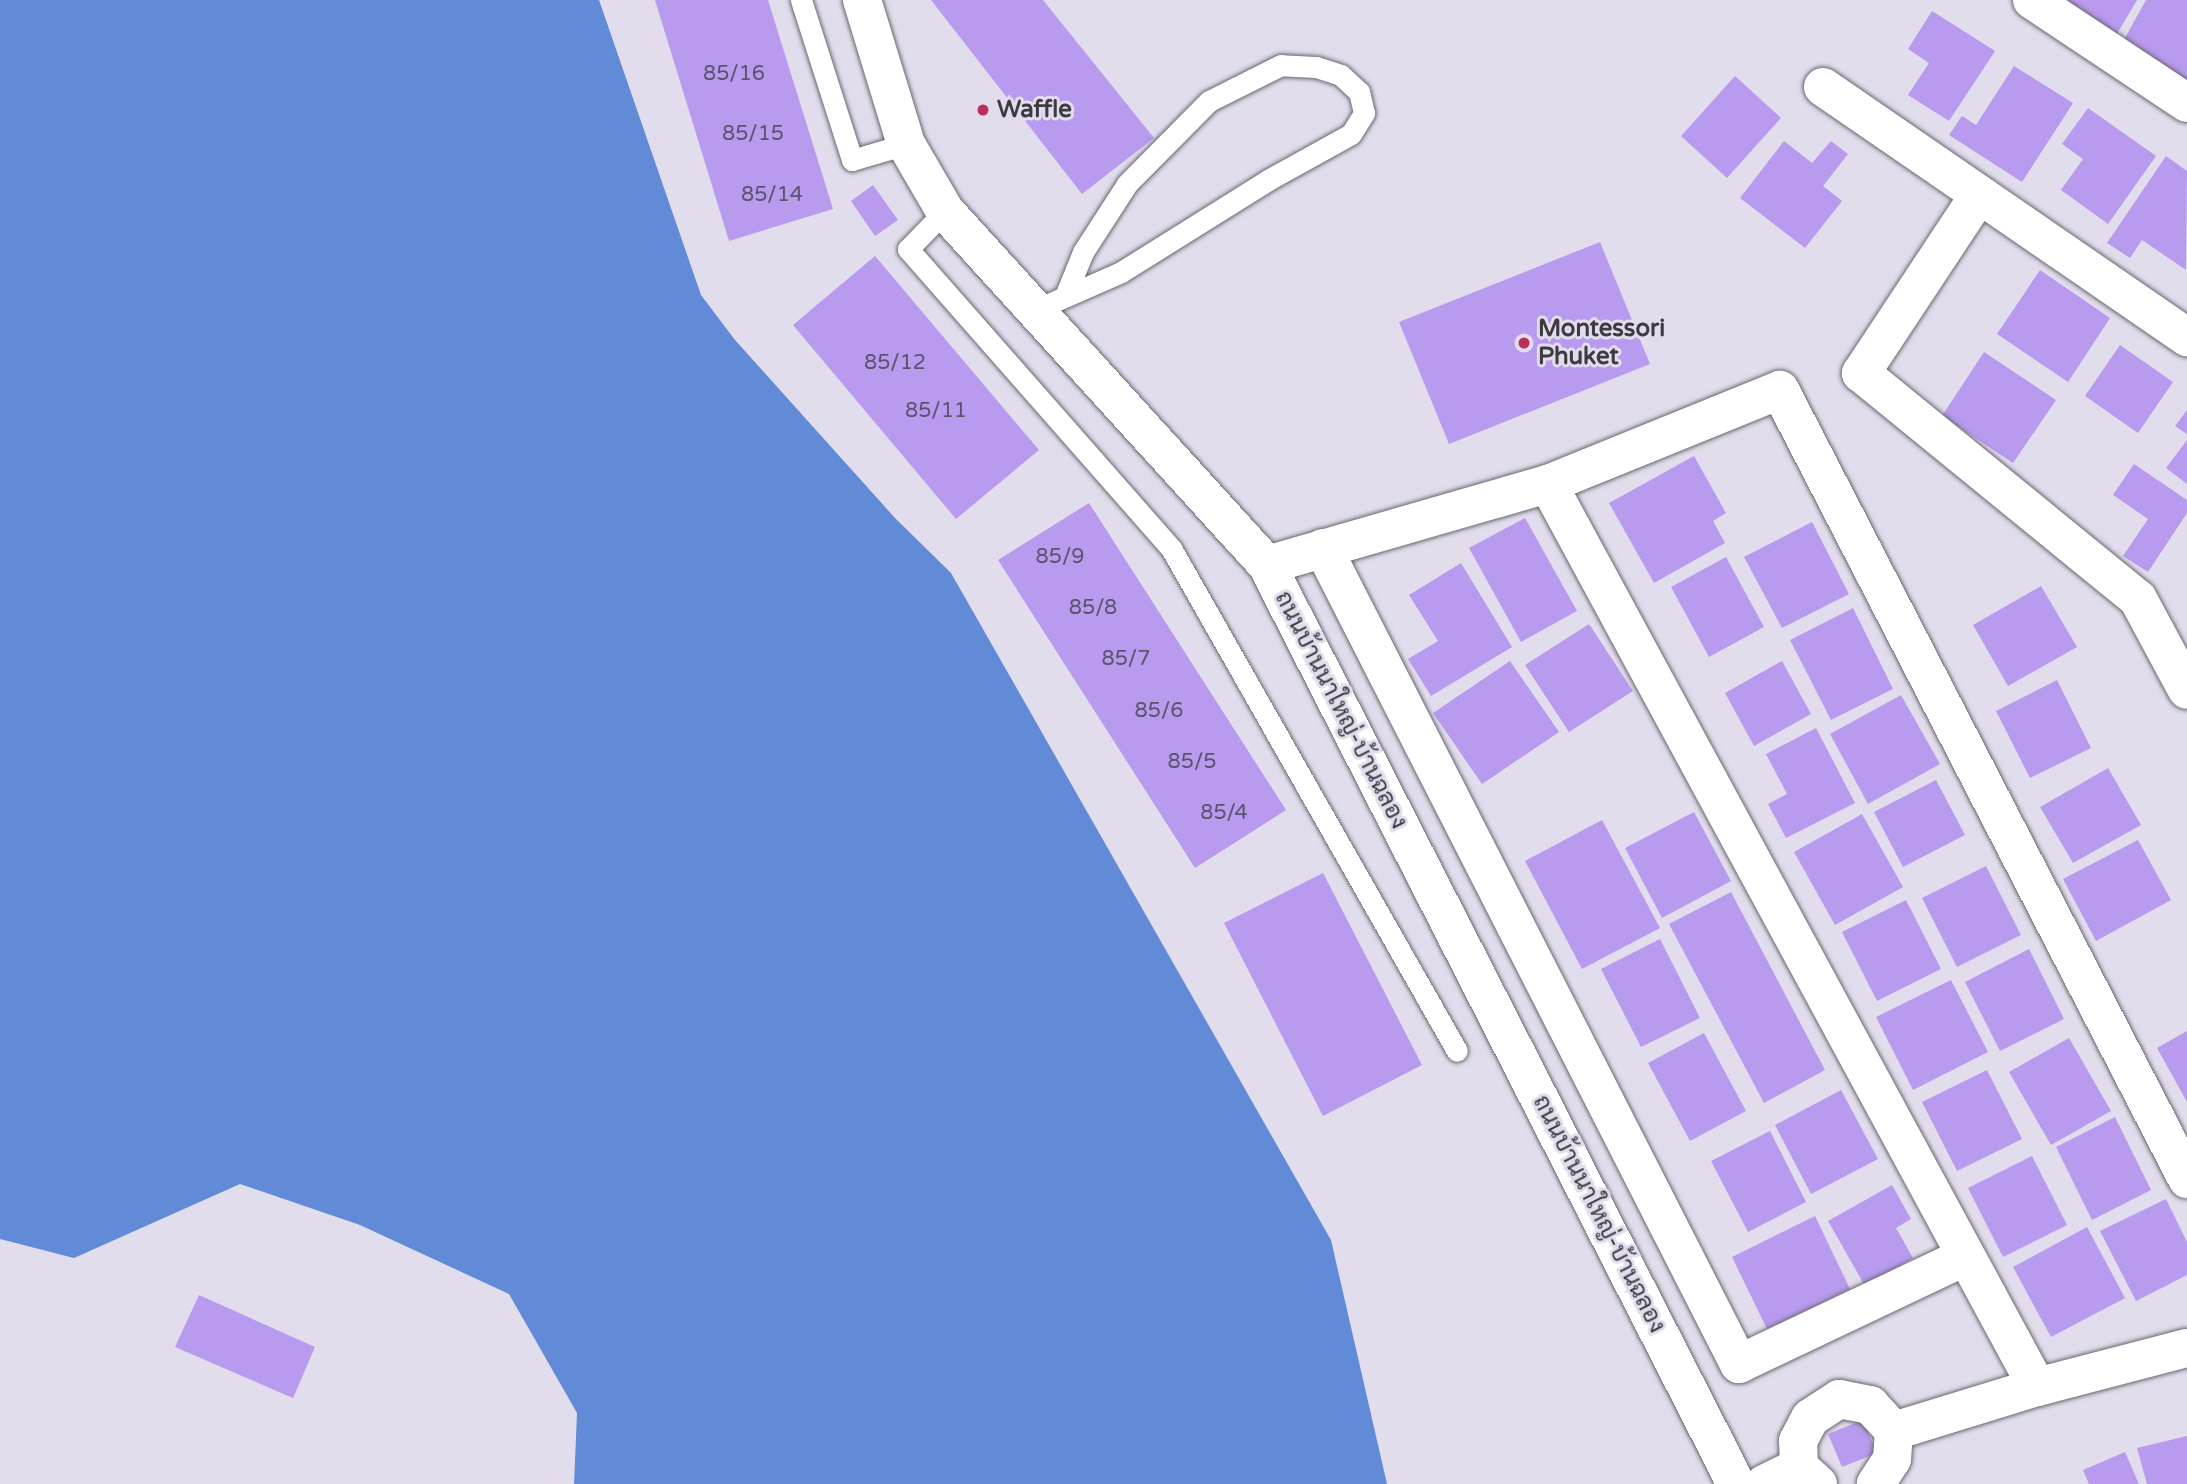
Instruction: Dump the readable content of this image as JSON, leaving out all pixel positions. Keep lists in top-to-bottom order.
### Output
{
  "streets": {
    "street": ["ถนนบ้านนาใหญ่-บ้านฉลอง"]
  },
  "places": ["Waffle", "Montessori Phuket"],
  "house_numbers": [
    "85/16",
    "85/15",
    "85/14",
    "85/12",
    "85/11",
    "85/9",
    "85/8",
    "85/7",
    "85/6",
    "85/5",
    "85/4"
  ]
}
